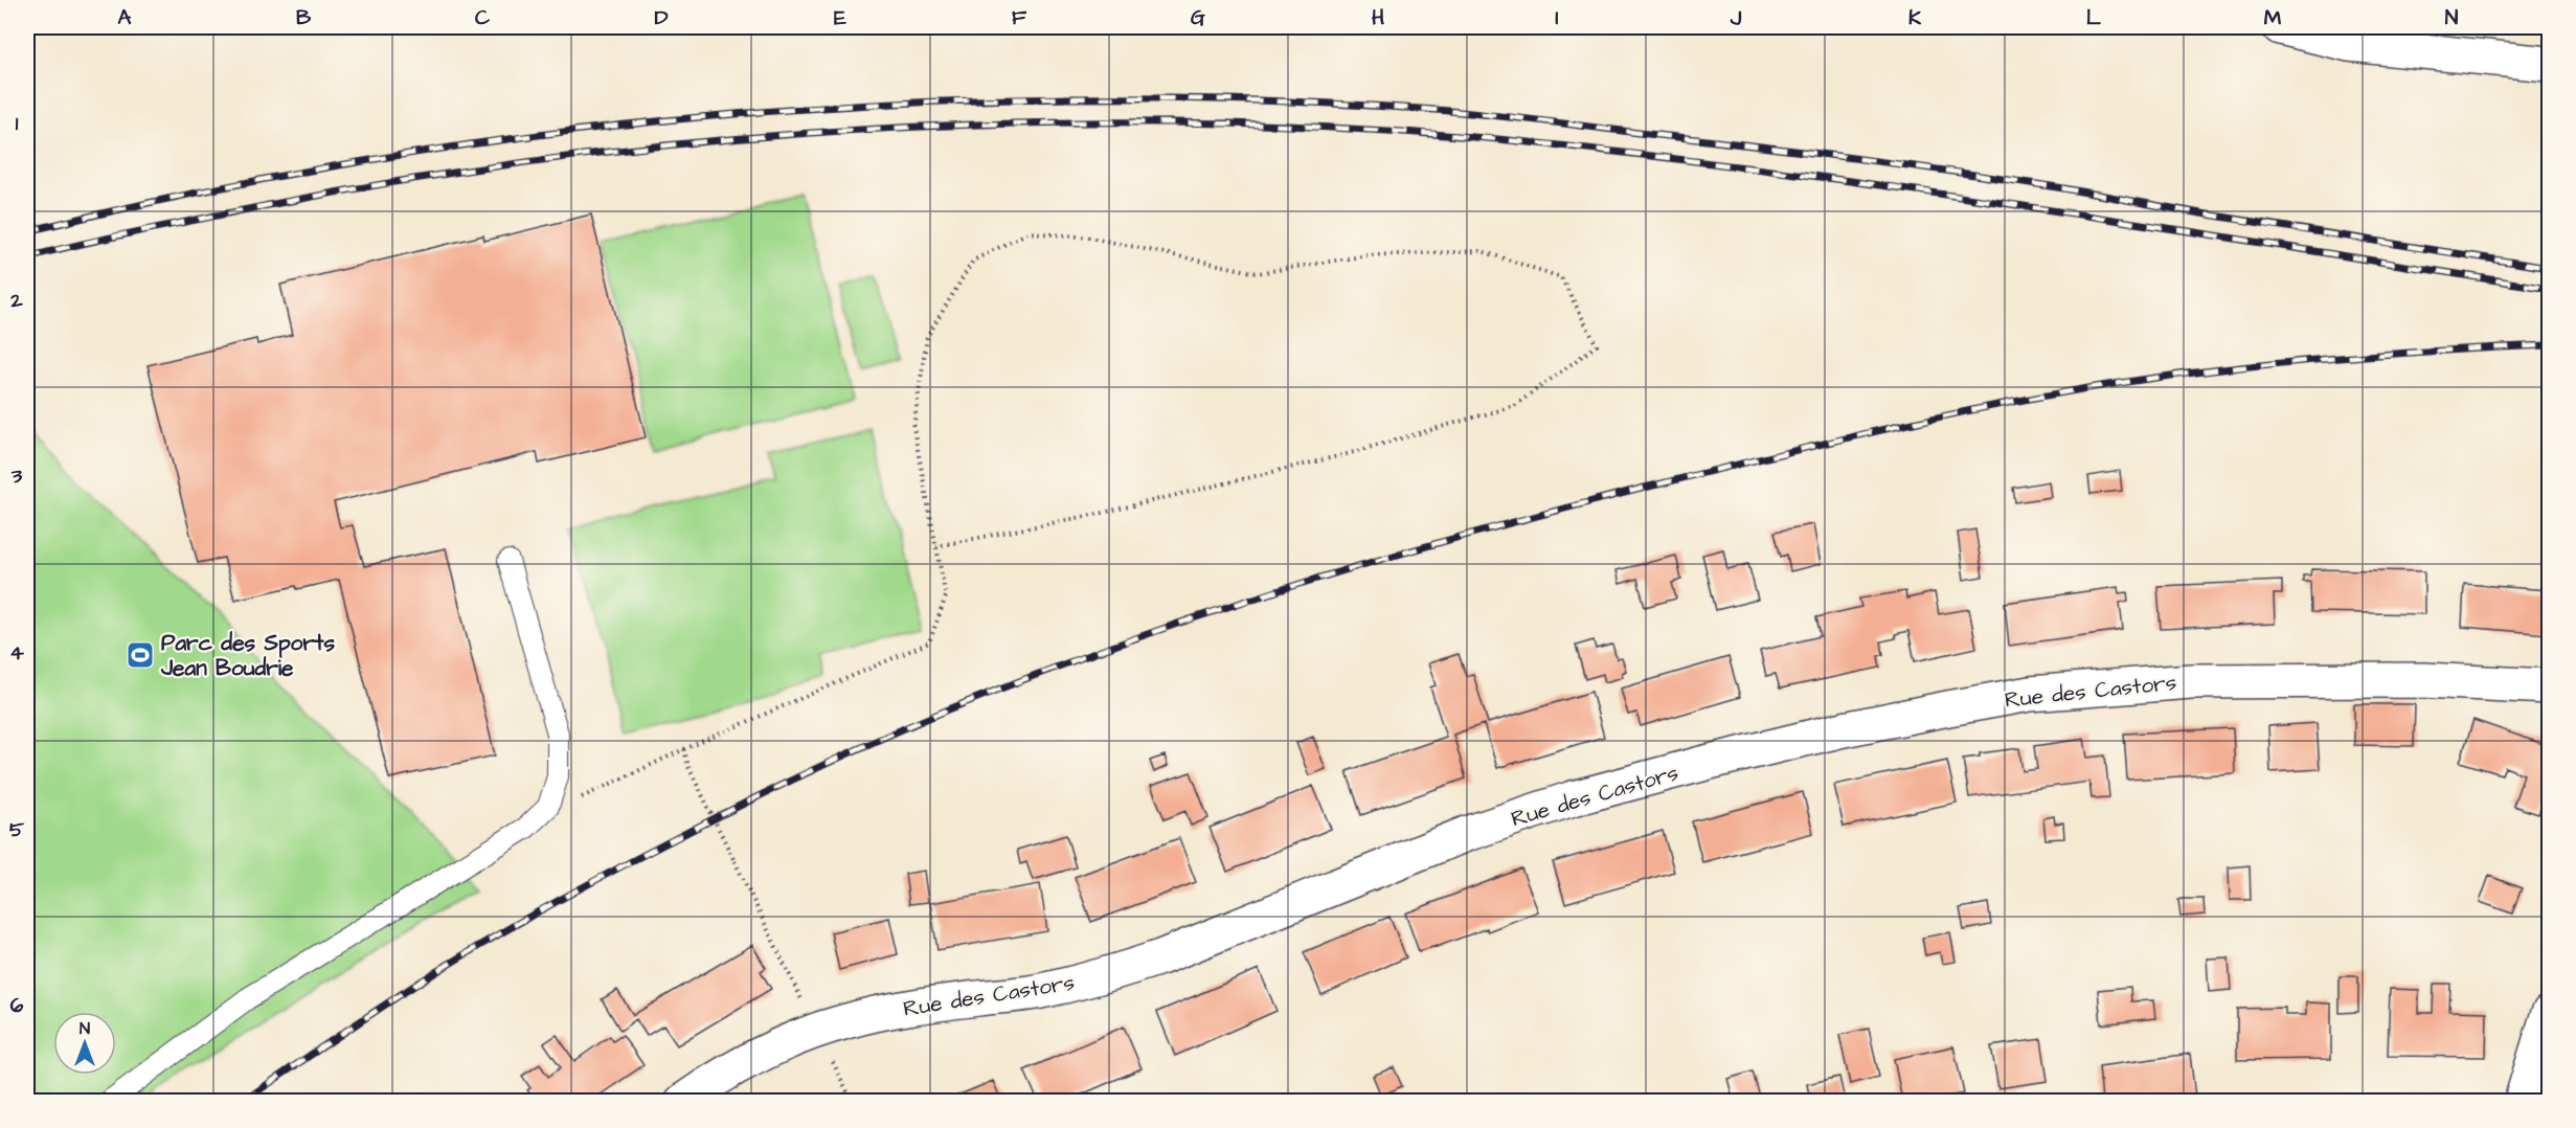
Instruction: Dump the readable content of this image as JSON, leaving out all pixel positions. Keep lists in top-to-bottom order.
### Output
{
  "streets": {
    "street": ["Rue des Castors"]
  },
  "places": {
    "sports": ["Parc des Sports Jean Boudrie"]
  },
  "north": "top",
  "grid": {
    "columns": [
      "A",
      "B",
      "C",
      "D",
      "E",
      "F",
      "G",
      "H",
      "I",
      "J",
      "K",
      "L",
      "M",
      "N"
    ],
    "rows": [
      "1",
      "2",
      "3",
      "4",
      "5",
      "6"
    ]
  }
}
